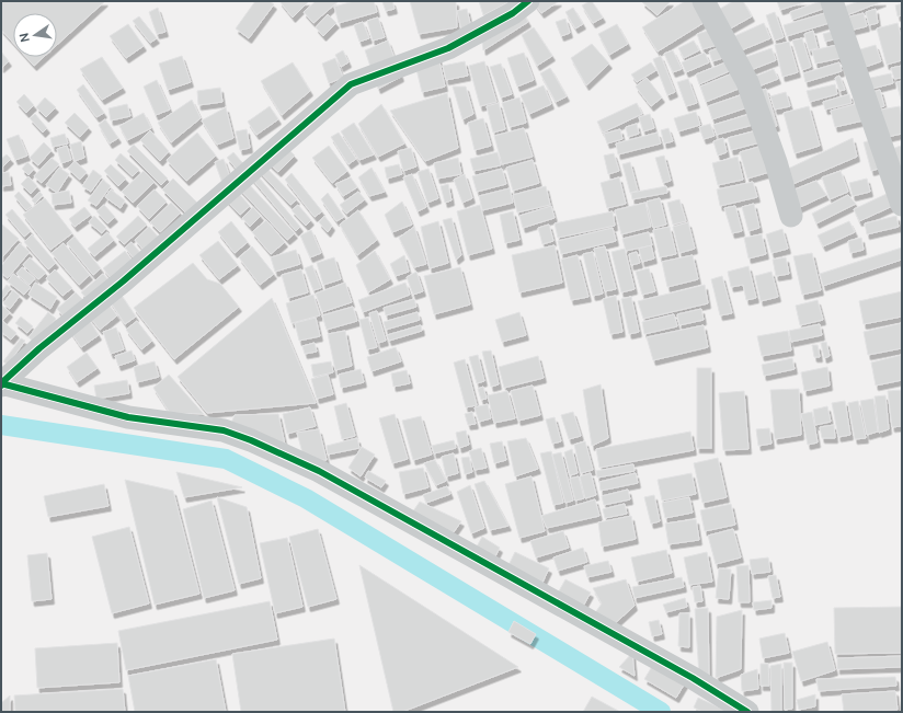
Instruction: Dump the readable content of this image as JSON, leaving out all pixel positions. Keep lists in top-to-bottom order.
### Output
{
  "north": "left"
}
